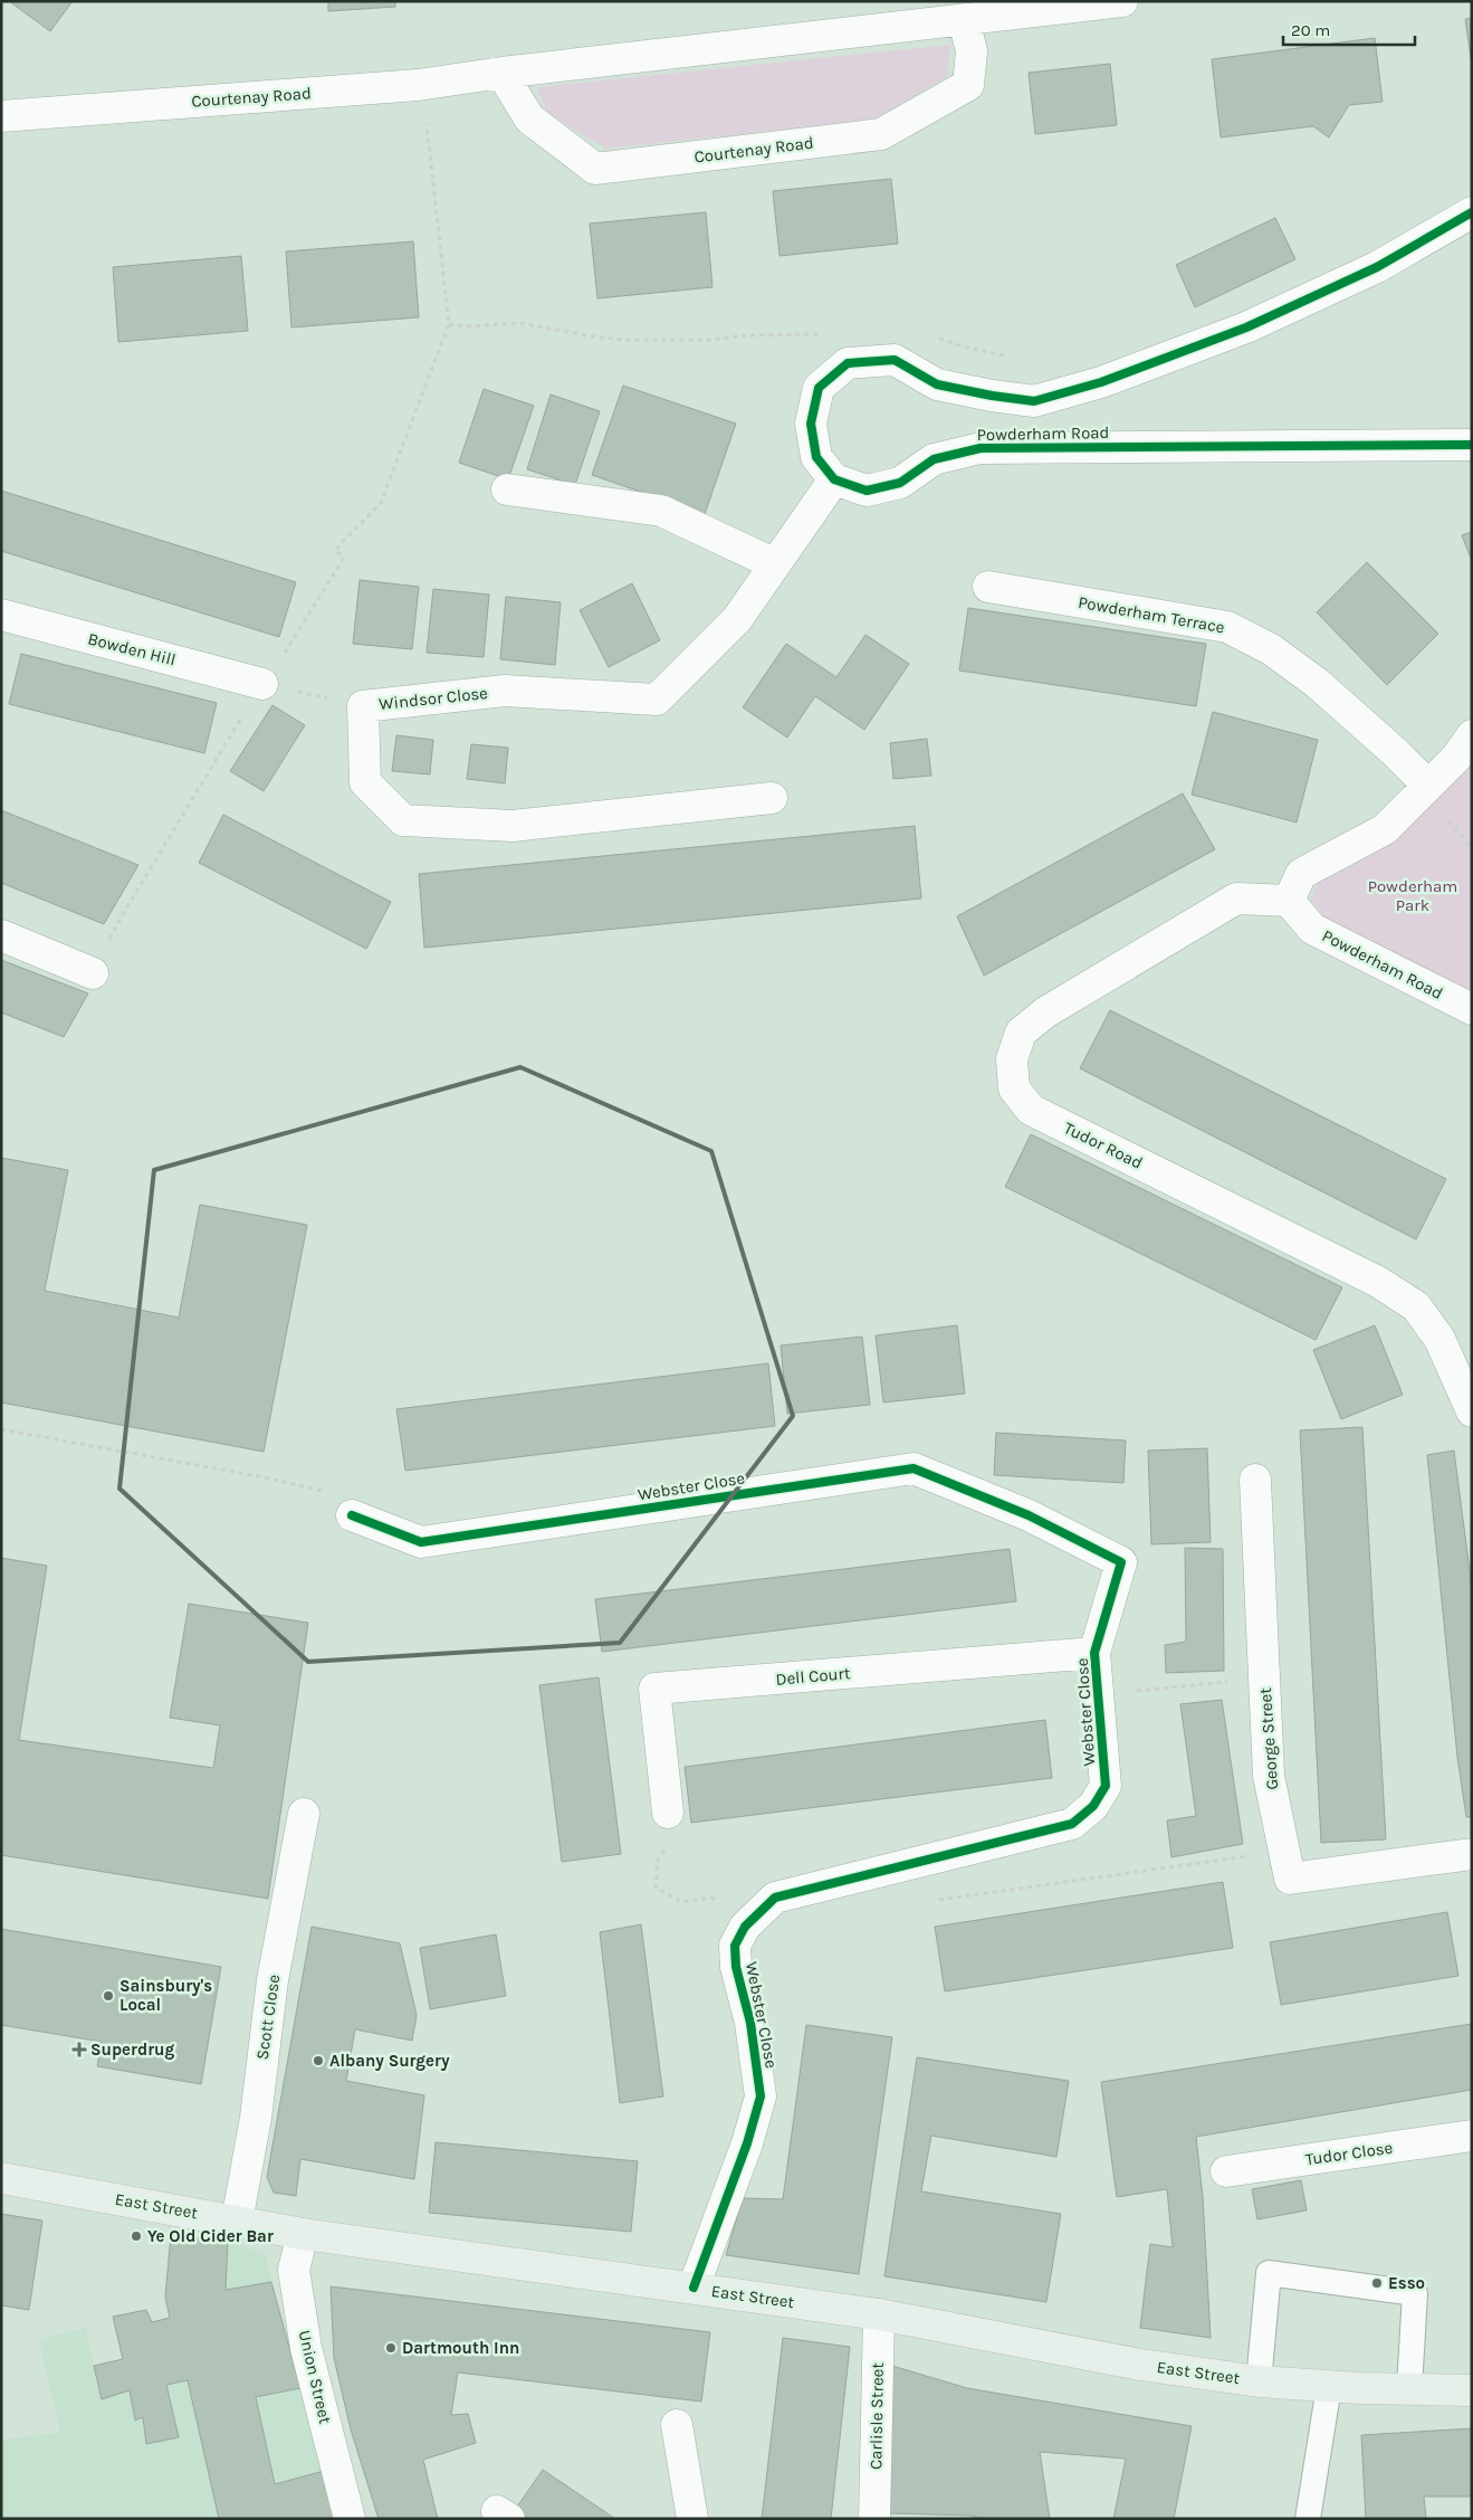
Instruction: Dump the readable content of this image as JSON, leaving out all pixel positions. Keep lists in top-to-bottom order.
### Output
{
  "streets": {
    "main road": ["East Street"],
    "street": [
      "Courtenay Road",
      "Powderham Road",
      "Powderham Terrace",
      "Bowden Hill",
      "Windsor Close",
      "Tudor Road",
      "Webster Close",
      "Dell Court",
      "George Street",
      "Scott Close",
      "Tudor Close",
      "Union Street",
      "Carlisle Street"
    ]
  },
  "crossings": [
    ["Powderham Road", "Windsor Close"],
    ["Powderham Road", "Tudor Road"],
    ["Webster Close", "Dell Court"],
    ["Webster Close", "East Street"],
    ["Scott Close", "East Street"],
    ["East Street", "Union Street"],
    ["East Street", "Carlisle Street"]
  ],
  "parks": ["Powderham Park"],
  "places": {
    "other": [
      "Sainsbury's Local",
      "Albany Surgery",
      "Ye Old Cider Bar",
      "Esso",
      "Dartmouth Inn"
    ],
    "health": ["Superdrug"]
  },
  "scale_bar": "20 m"
}
